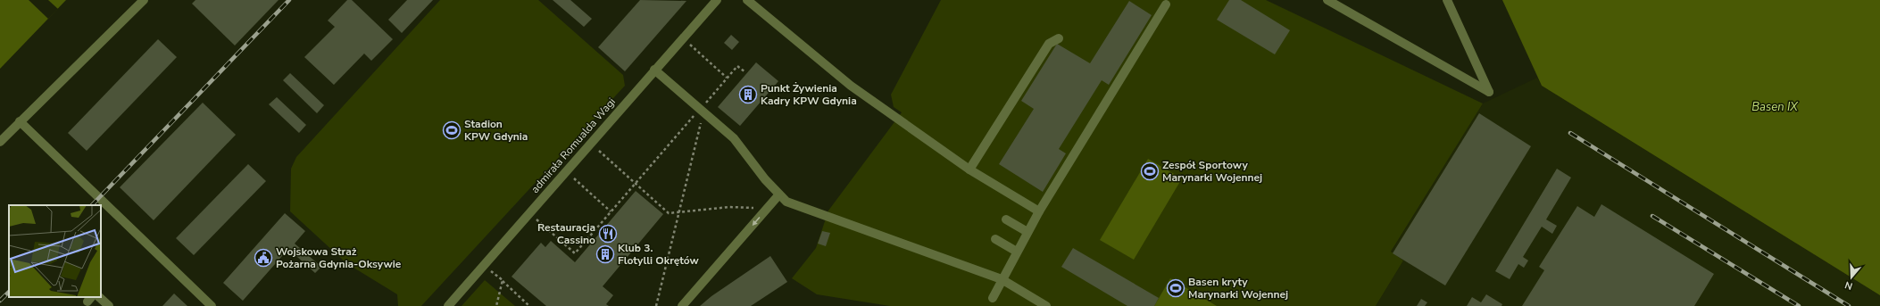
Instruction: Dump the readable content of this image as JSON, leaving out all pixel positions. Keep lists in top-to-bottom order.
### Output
{
  "streets": {
    "street": ["admirała Romualda Wagi"]
  },
  "water": ["Basen IX"],
  "places": {
    "building": ["Punkt Żywienia Kadry KPW Gdynia", "Klub 3. Flotylli Okrętów"],
    "sports": ["Stadion KPW Gdynia", "Zespół Sportowy Marynarki Wojennej", "Basen kryty Marynarki Wojennej"],
    "restaurant": ["Restauracja Cassino"],
    "public building": ["Wojskowa Straż Pożarna Gdynia-Oksywie"]
  },
  "north": "bottom"
}
